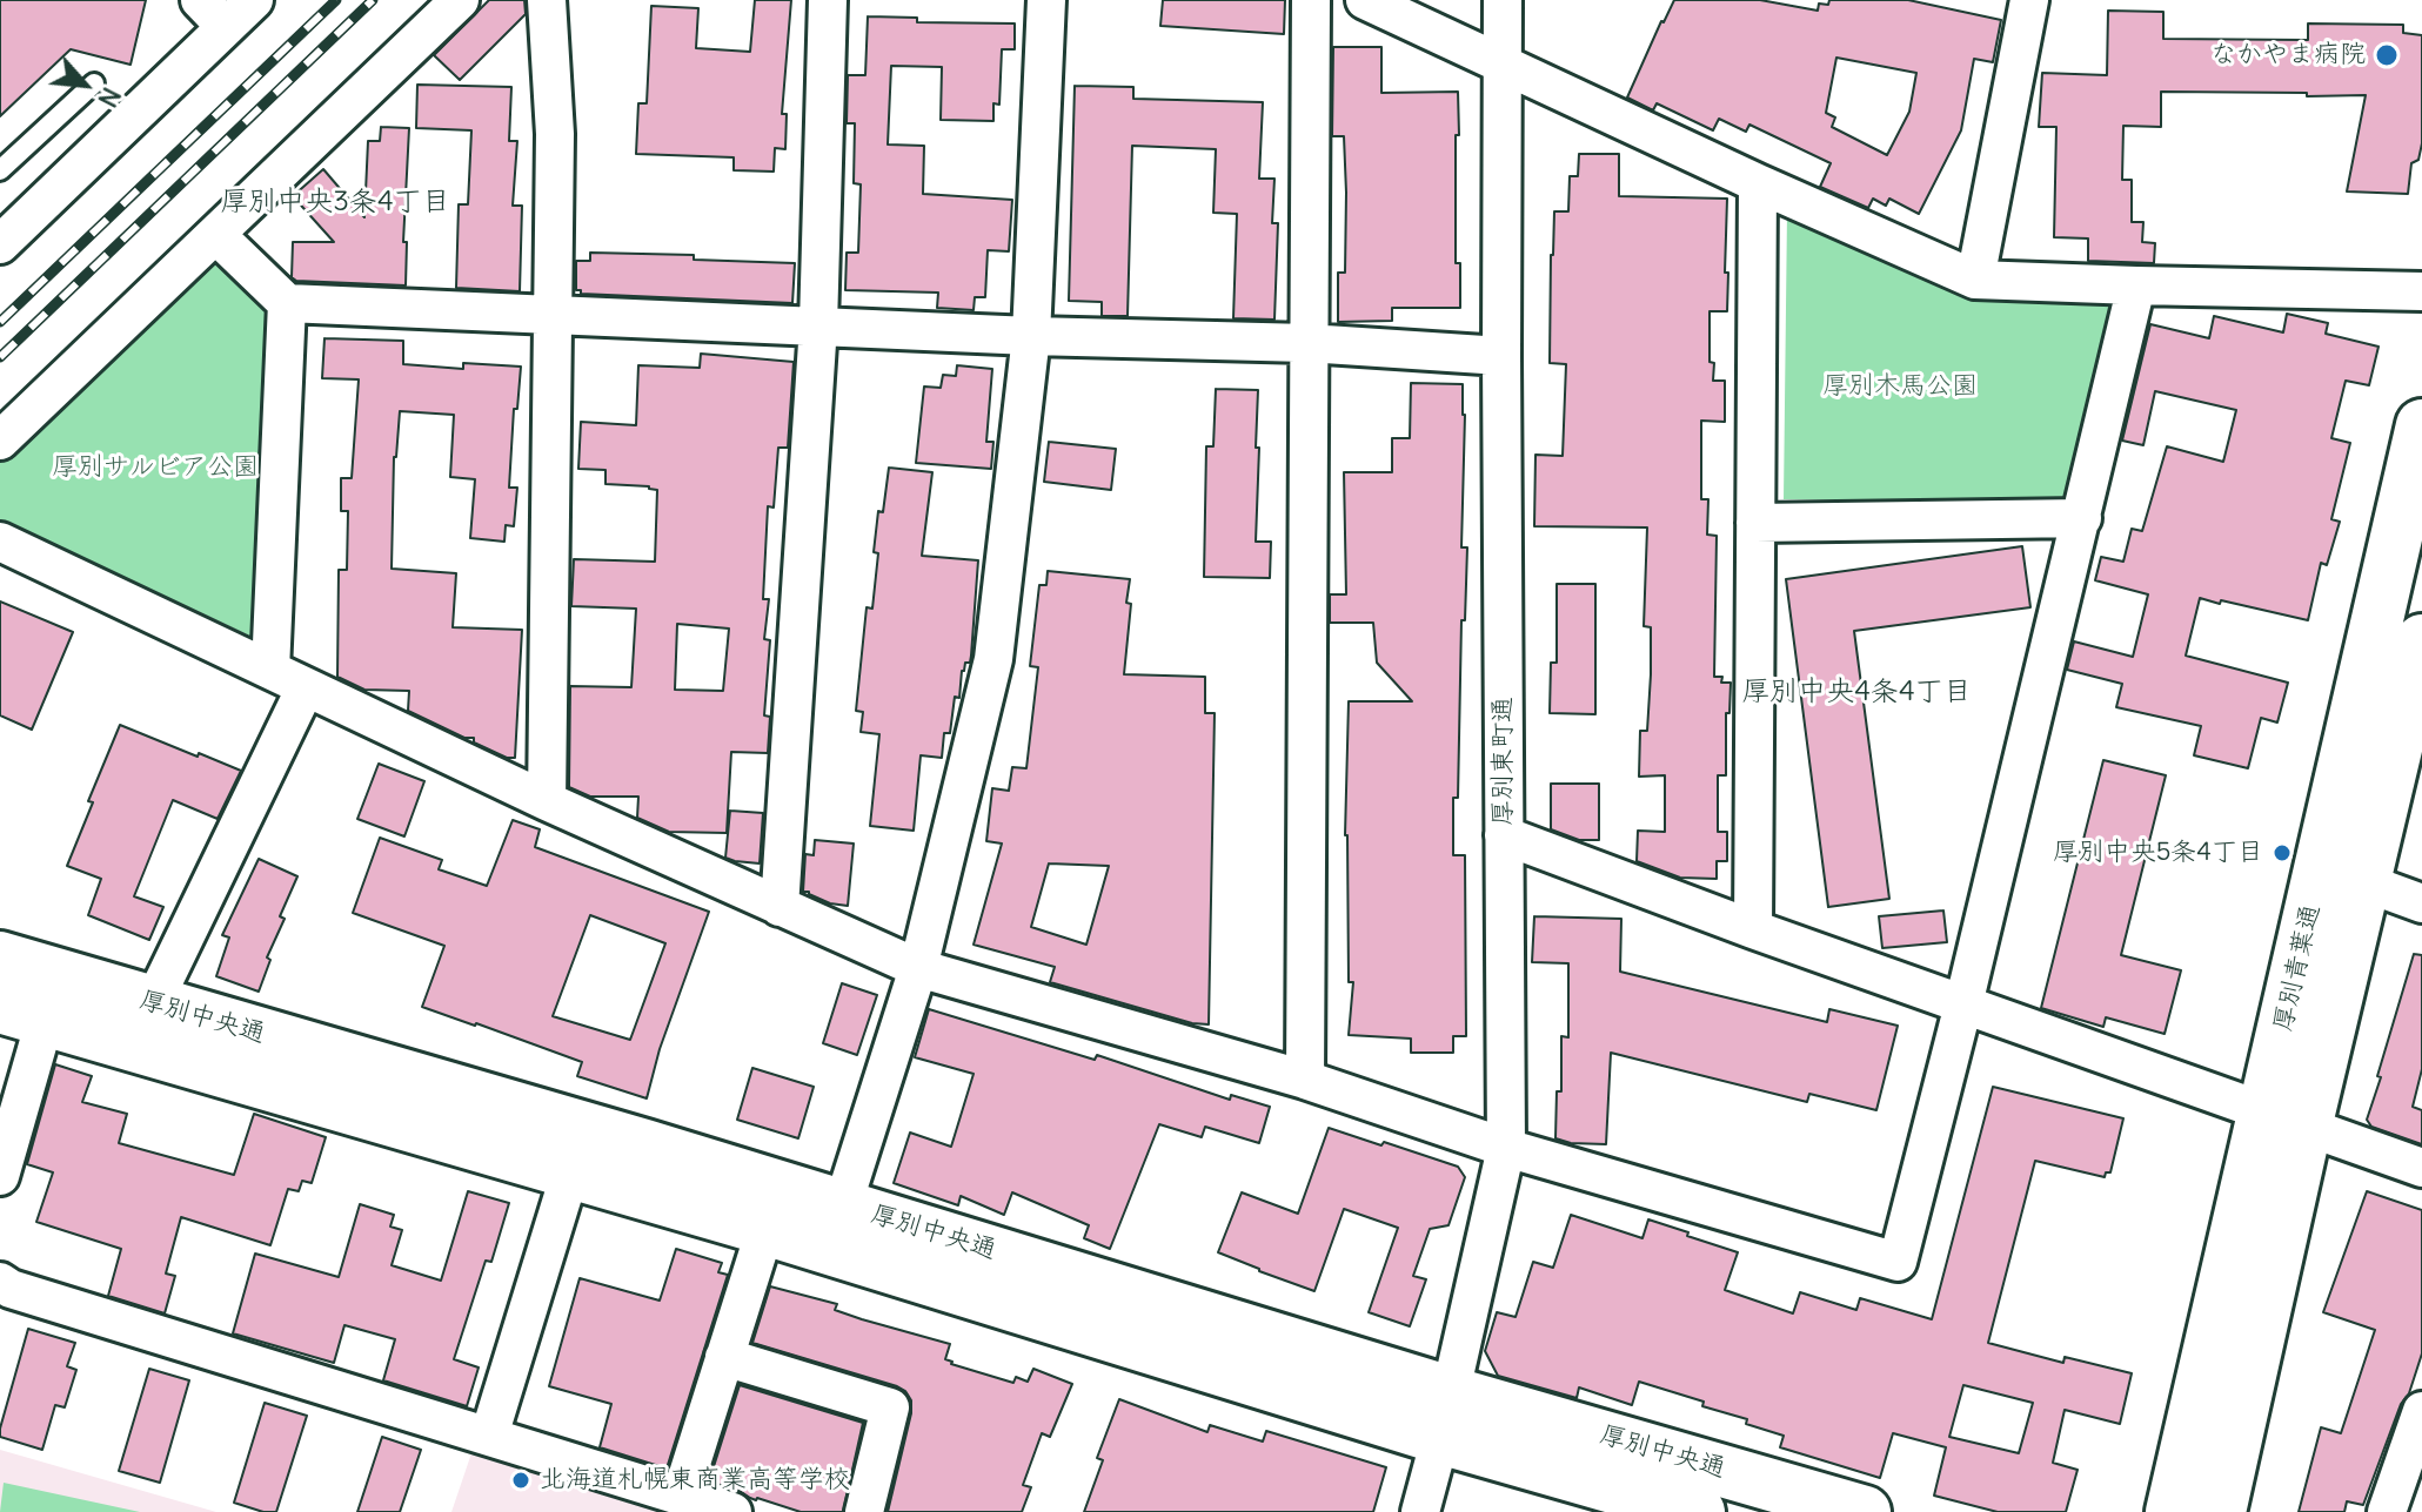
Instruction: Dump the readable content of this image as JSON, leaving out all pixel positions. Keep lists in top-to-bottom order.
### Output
{
  "streets": {
    "street": ["厚別東町通", "厚別青葉通", "厚別中央通"]
  },
  "crossings": [
    ["厚別東町通", "厚別中央通"]
  ],
  "districts": ["厚別中央3条4丁目", "厚別中央4条4丁目"],
  "parks": ["厚別木馬公園", "厚別サルビア公園"],
  "places": ["なかやま病院", "厚別中央5条4丁目", "北海道札幌東商業高等学校"],
  "north": "bottom right"
}
